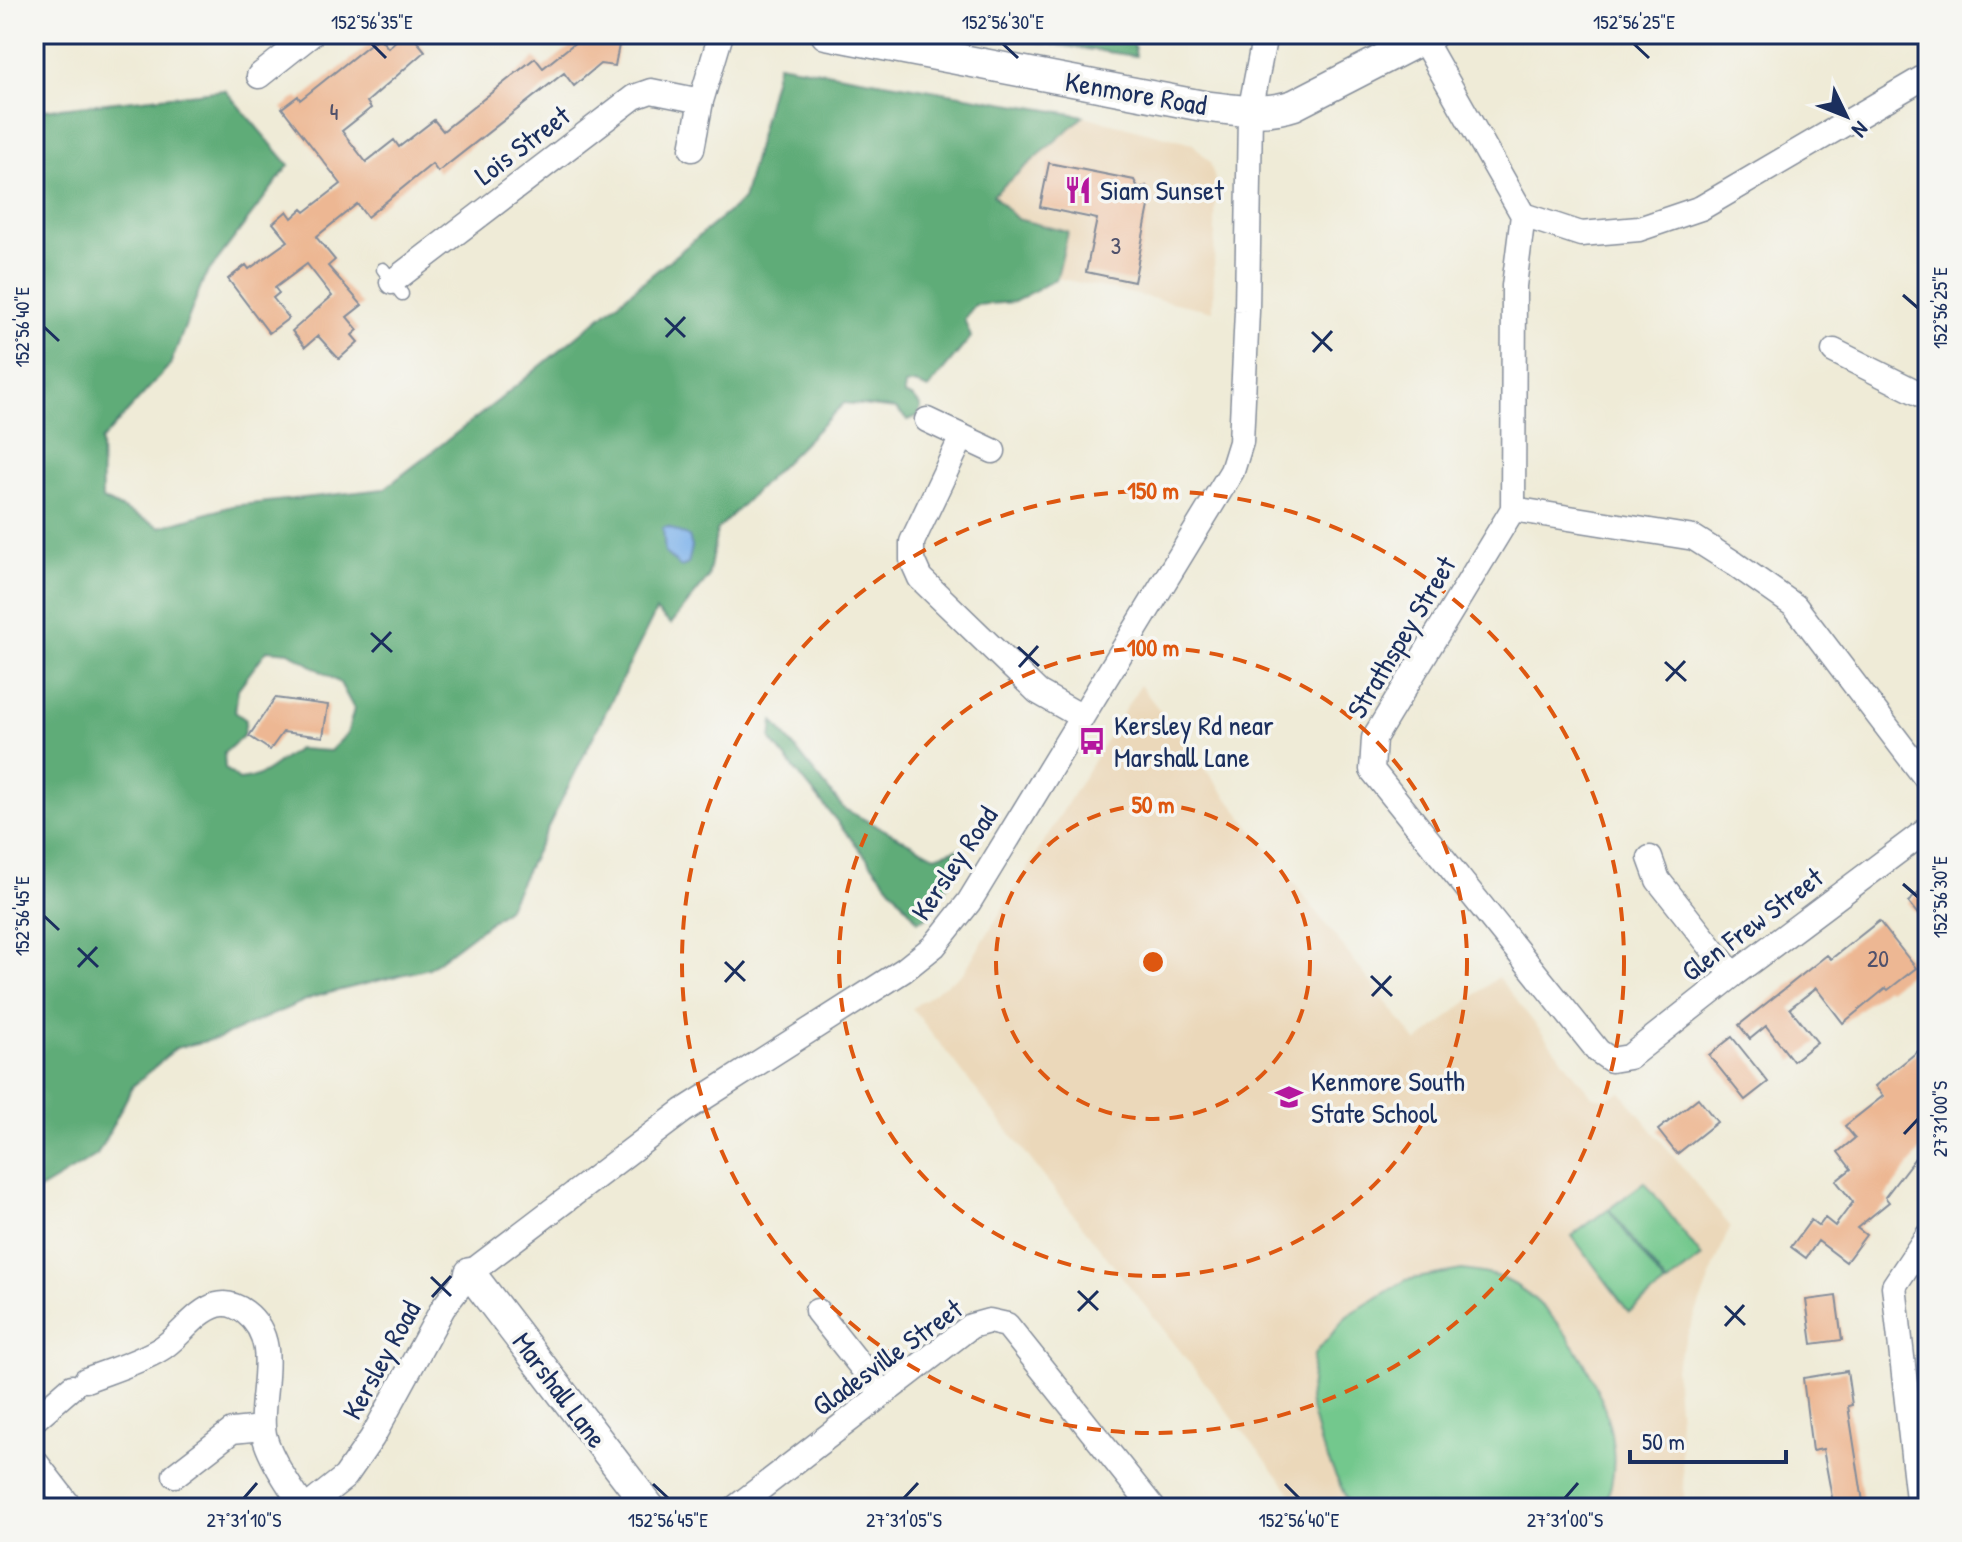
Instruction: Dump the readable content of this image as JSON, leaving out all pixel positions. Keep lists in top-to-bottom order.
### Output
{
  "streets": {
    "street": [
      "Kenmore Road",
      "Lois Street",
      "Strathspey Street",
      "Kersley Road",
      "Glen Frew Street",
      "Gladesville Street",
      "Marshall Lane"
    ]
  },
  "crossings": [
    ["Kenmore Road", "Kersley Road"],
    ["Strathspey Street", "Glen Frew Street"],
    ["Kersley Road", "Marshall Lane"]
  ],
  "places": {
    "restaurant": ["Siam Sunset"],
    "bus stop": ["Kersley Rd near Marshall Lane"],
    "school or university": ["Kenmore South State School"]
  },
  "house_numbers": ["4", "3", "20"],
  "scale_bar": "50 m",
  "north": "bottom right",
  "coordinates": [
    "152°56'35\"E",
    "152°56'30\"E",
    "152°56'25\"E",
    "152°56'40\"E",
    "152°56'45\"E",
    "27°31'00\"S",
    "27°31'10\"S",
    "27°31'05\"S"
  ],
  "rings": ["150 m", "100 m", "50 m"]
}
